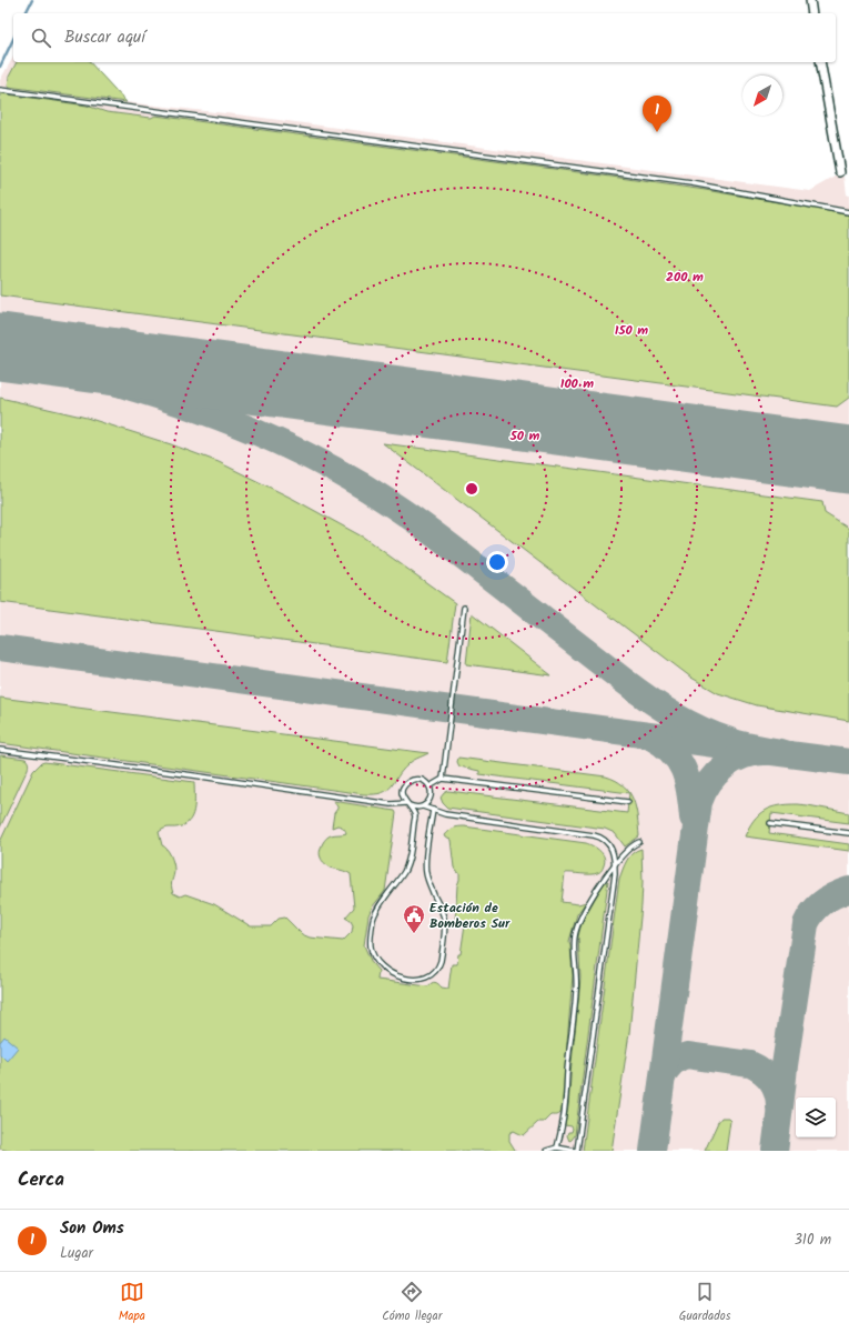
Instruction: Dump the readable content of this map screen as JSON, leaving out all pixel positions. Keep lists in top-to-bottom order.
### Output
{
  "places": {
    "public building": ["Estación de Bomberos Sur"]
  },
  "north": "bottom left",
  "page": {
    "search": "Buscar aquí",
    "pins": "1",
    "heading": "Cerca",
    "list": [
      {
        "mark": "1",
        "name": "Son Oms",
        "note": "Lugar",
        "value": "310 m"
      }
    ],
    "nav": ["Mapa", "Cómo llegar", "Guardados"]
  },
  "rings": [
    "200 m",
    "150 m",
    "100 m",
    "50 m"
  ]
}
